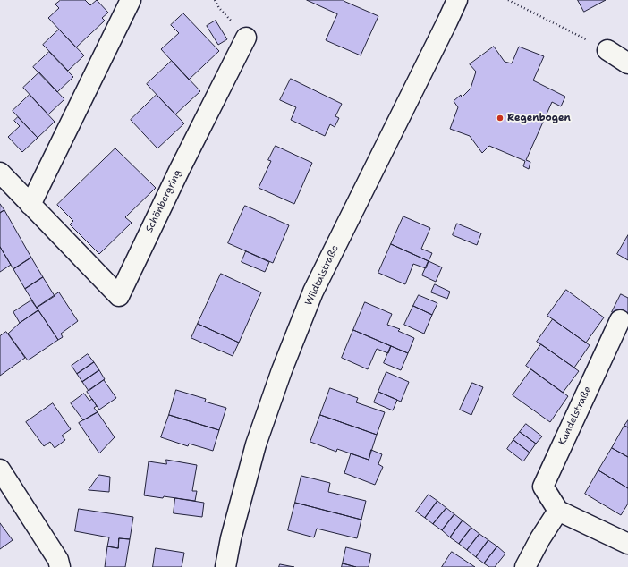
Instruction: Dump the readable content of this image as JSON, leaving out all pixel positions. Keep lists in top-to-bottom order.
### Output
{
  "streets": {
    "street": ["Schönbergring", "Wildtalstraße", "Kandelstraße"]
  },
  "places": ["Regenbogen"]
}
